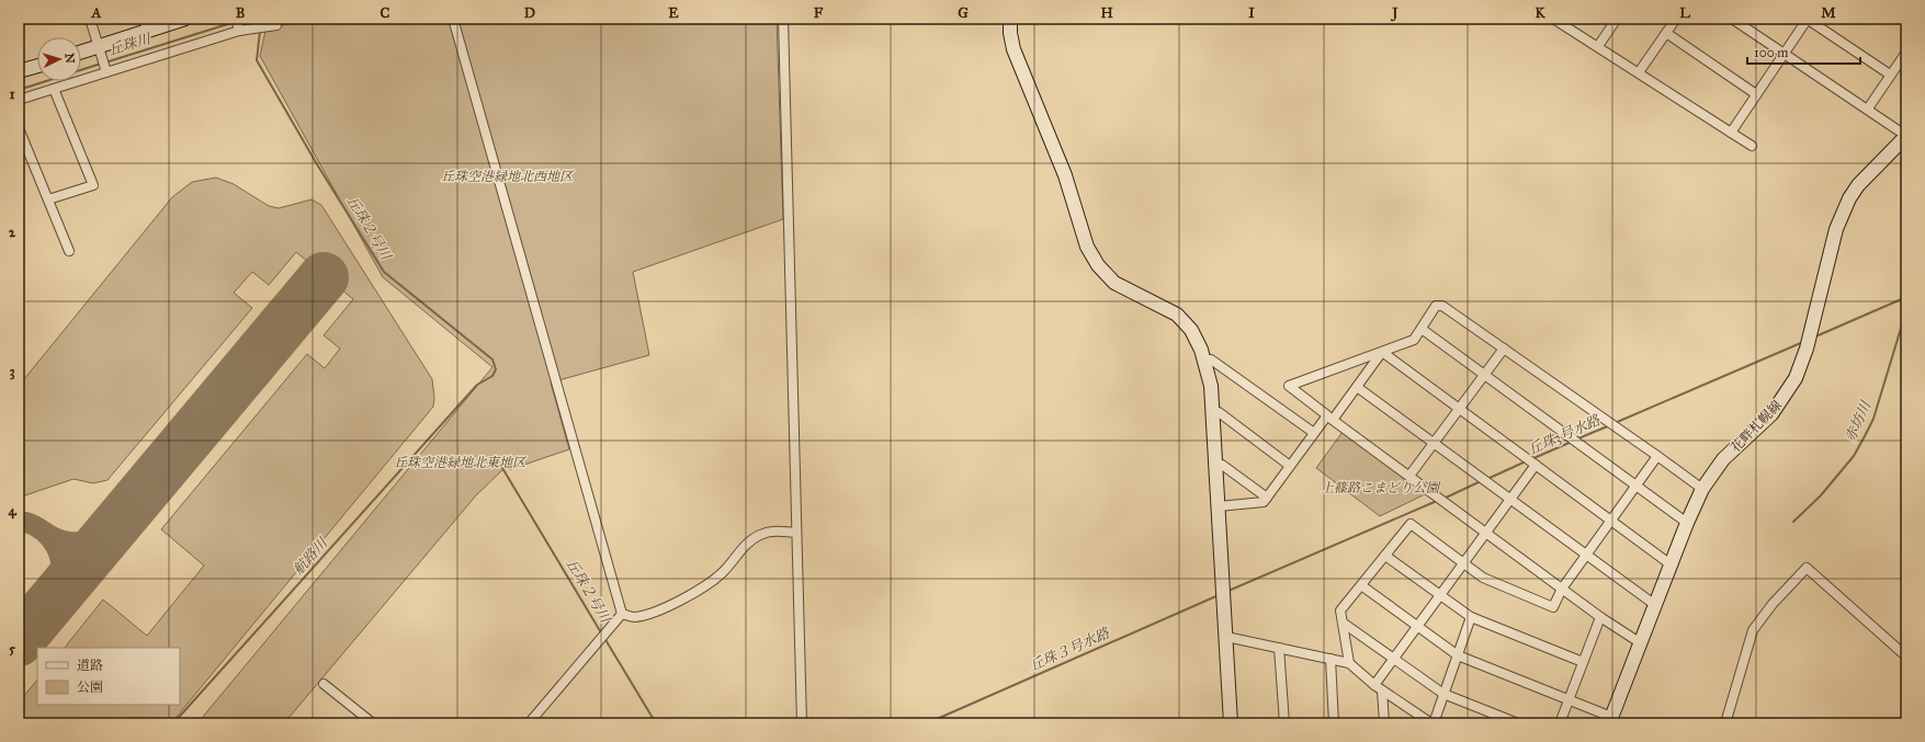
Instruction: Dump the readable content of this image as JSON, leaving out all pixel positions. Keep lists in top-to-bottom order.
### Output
{
  "streets": {
    "street": ["花畔札幌線"]
  },
  "water": [
    "丘珠川",
    "丘珠２号川",
    "赤坊川",
    "丘珠3号水路",
    "航路川",
    "丘珠３号水路"
  ],
  "parks": ["丘珠空港緑地北西地区", "丘珠空港緑地北東地区", "上篠路こまどり公園"],
  "legend": ["道路", "公園"],
  "scale_bar": "100 m",
  "north": "right",
  "grid": {
    "columns": [
      "A",
      "B",
      "C",
      "D",
      "E",
      "F",
      "G",
      "H",
      "I",
      "J",
      "K",
      "L",
      "M"
    ],
    "rows": [
      "1",
      "2",
      "3",
      "4",
      "5"
    ]
  }
}
